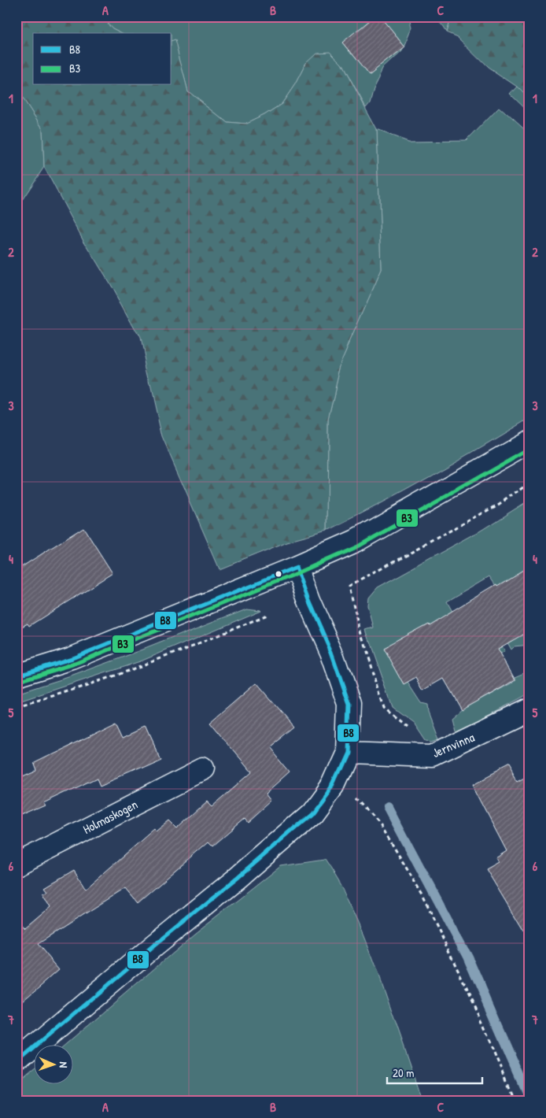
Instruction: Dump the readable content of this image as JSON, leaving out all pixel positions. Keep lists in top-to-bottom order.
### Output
{
  "streets": {
    "street": ["Jernvinna", "Holmaskogen"]
  },
  "lines": ["transit line B3", "transit line B8"],
  "legend": ["B8", "B3"],
  "scale_bar": "20 m",
  "north": "right",
  "grid": {
    "columns": ["A", "B", "C"],
    "rows": [
      "1",
      "2",
      "3",
      "4",
      "5",
      "6",
      "7"
    ]
  }
}
